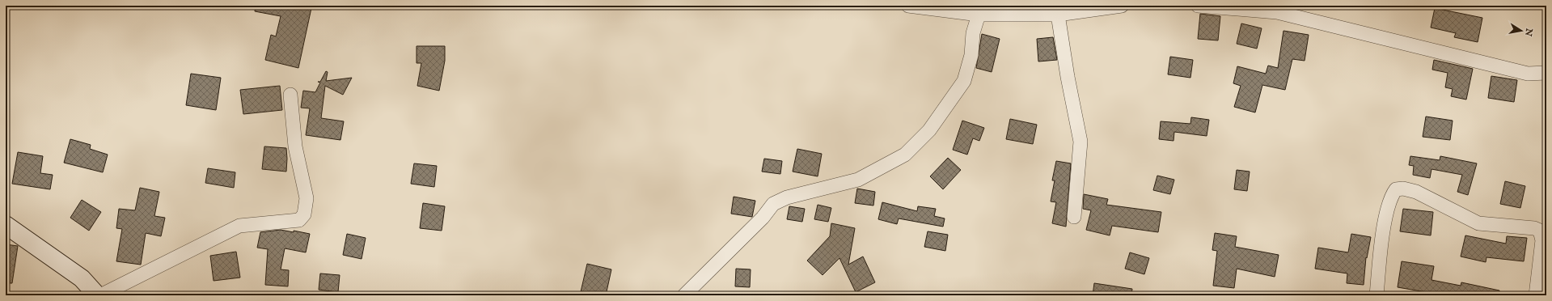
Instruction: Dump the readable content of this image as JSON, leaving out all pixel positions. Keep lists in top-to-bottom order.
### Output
{
  "north": "right"
}
